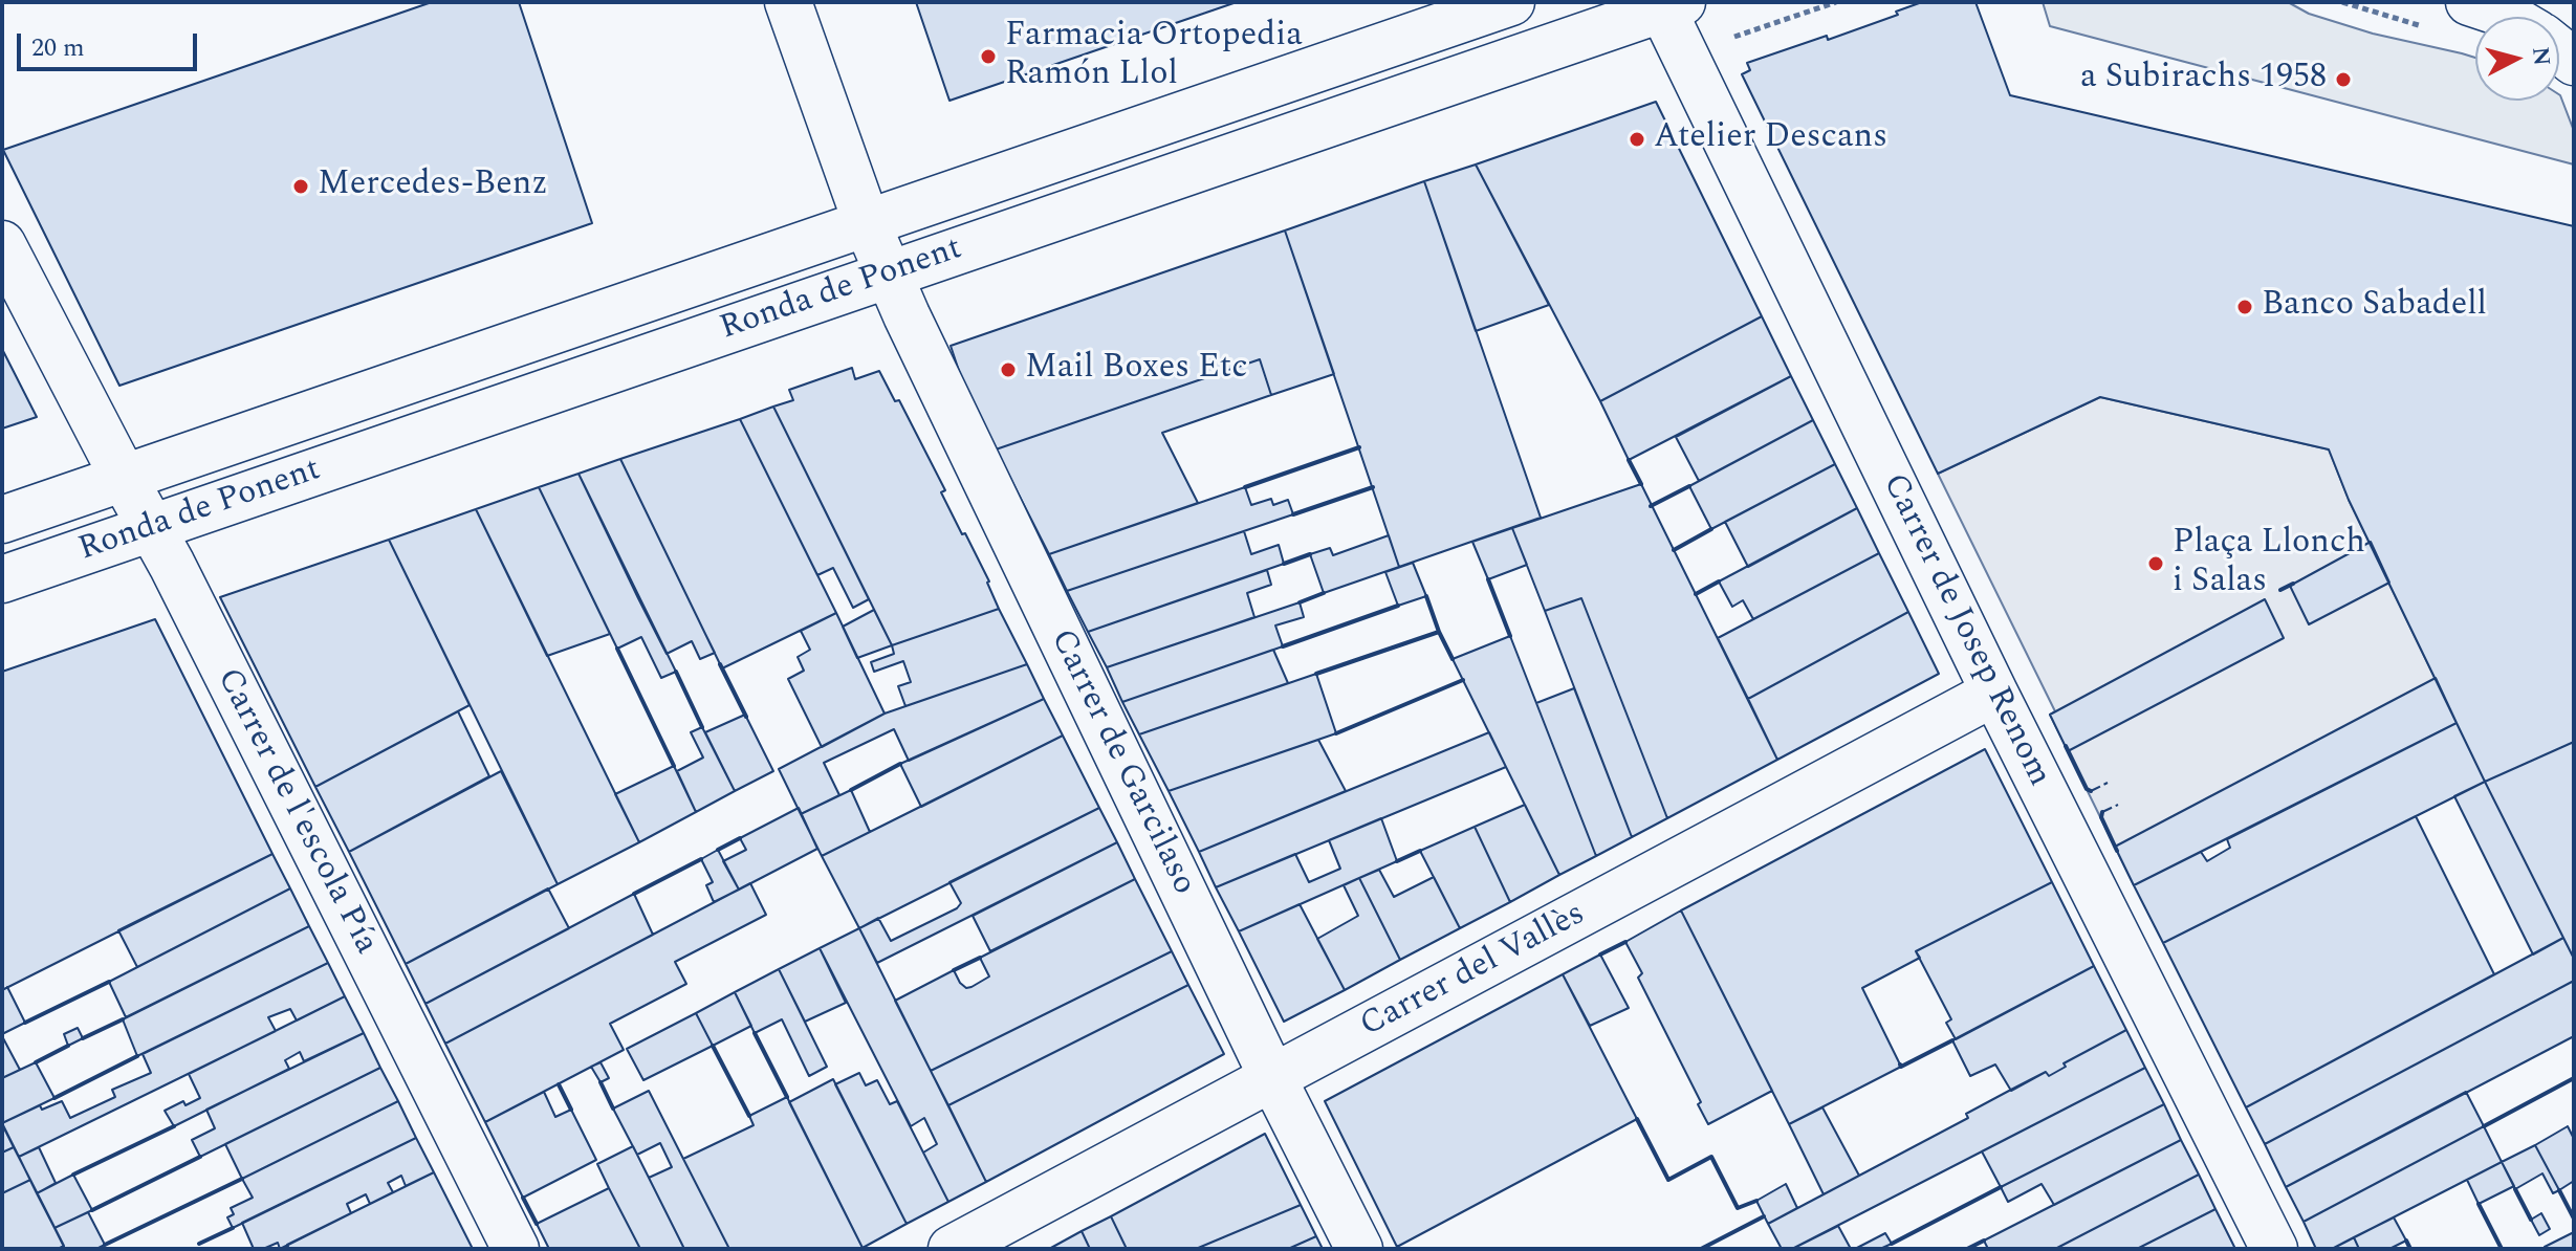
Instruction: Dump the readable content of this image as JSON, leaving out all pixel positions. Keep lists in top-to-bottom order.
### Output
{
  "streets": {
    "street": [
      "Ronda de Ponent",
      "Carrer de Josep Renom",
      "Carrer de Garcilaso",
      "Carrer de l'escola Pía",
      "Carrer del Vallès"
    ]
  },
  "crossings": [
    ["Ronda de Ponent", "Carrer de Josep Renom"],
    ["Ronda de Ponent", "Carrer de Garcilaso"],
    ["Ronda de Ponent", "Carrer de l'escola Pía"],
    ["Carrer de Josep Renom", "Carrer del Vallès"],
    ["Carrer de Garcilaso", "Carrer del Vallès"]
  ],
  "places": [
    "Farmacia Ortopedia Ramón Llol",
    "a Subirachs 1958",
    "Atelier Descans",
    "Mercedes-Benz",
    "Banco Sabadell",
    "Mail Boxes Etc",
    "Plaça Llonch i Salas"
  ],
  "scale_bar": "20 m",
  "north": "right"
}
